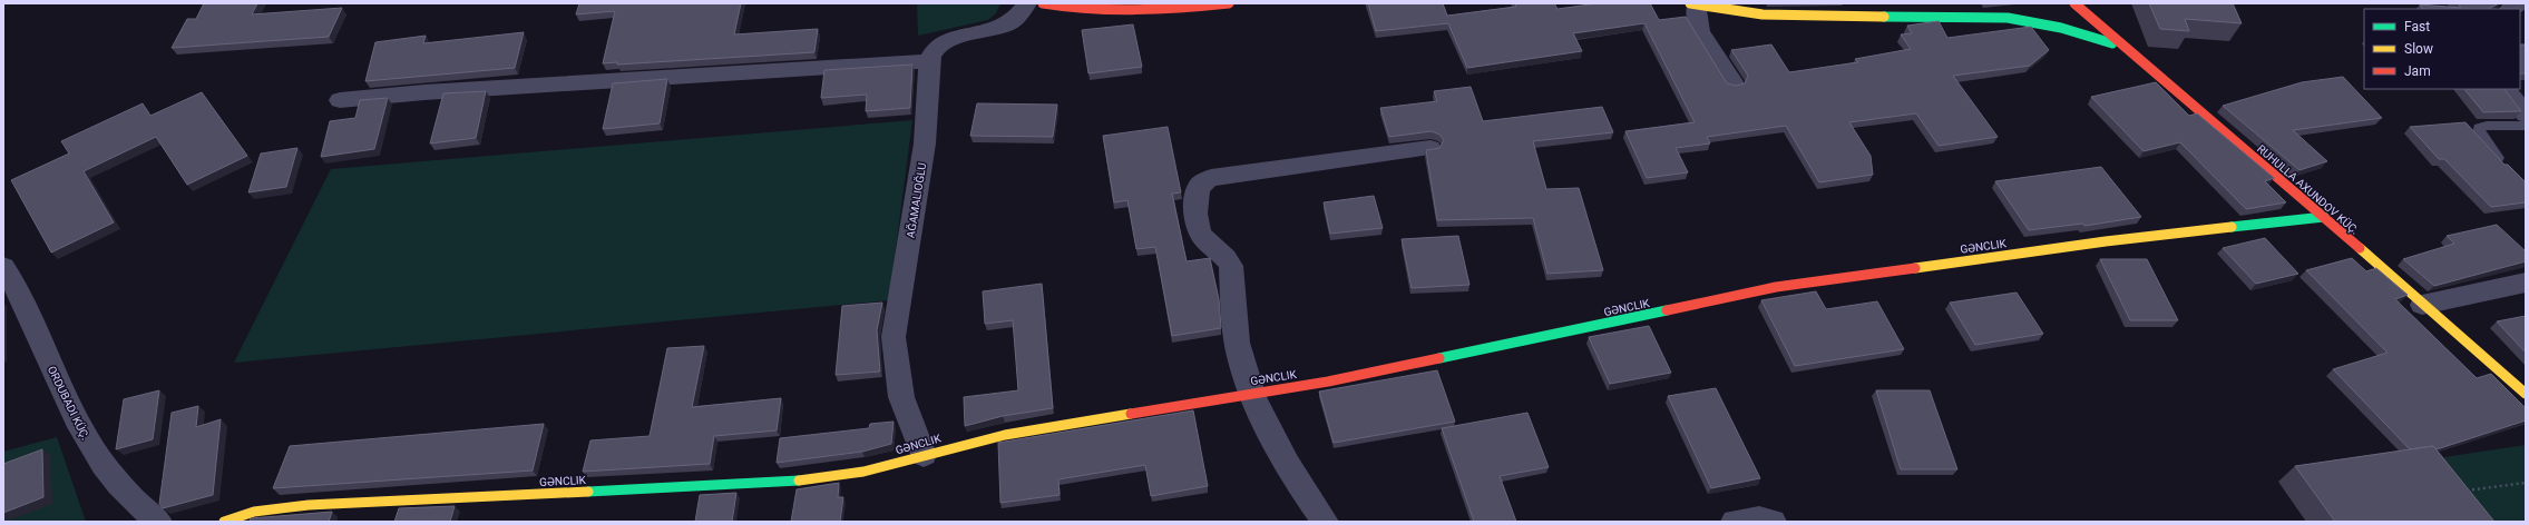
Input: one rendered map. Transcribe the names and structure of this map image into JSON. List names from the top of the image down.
{
  "streets": {
    "street": ["RUHULLA AXUNDOV KÜÇ.", "GƏNCLIK", "ORDUBADI KÜÇ."]
  },
  "crossings": [
    ["RUHULLA AXUNDOV KÜÇ.", "GƏNCLIK"]
  ],
  "legend": ["Fast", "Slow", "Jam"]
}
